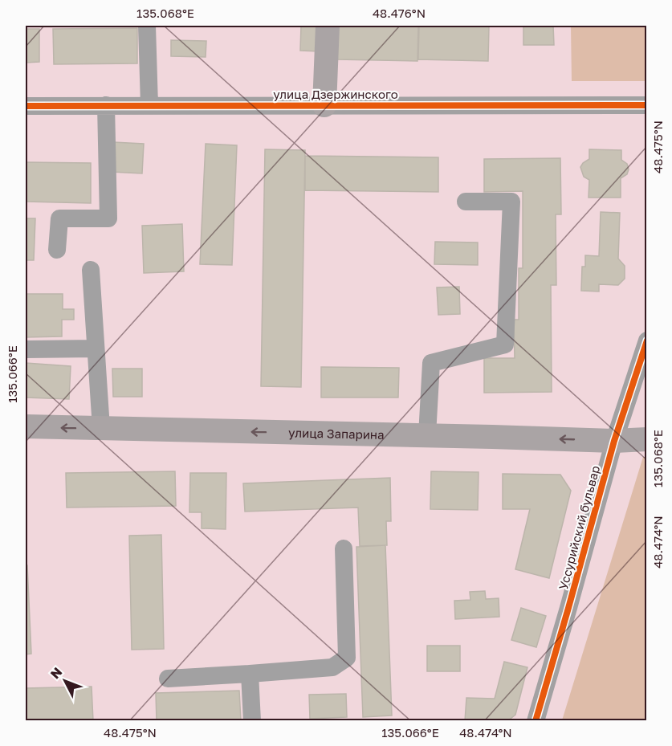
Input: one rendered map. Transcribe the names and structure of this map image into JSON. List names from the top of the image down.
{
  "streets": {
    "main road": ["улица Запарина"],
    "street": ["улица Дзержинского", "Уссурийский бульвар"]
  },
  "crossings": [
    ["улица Запарина", "Уссурийский бульвар"]
  ],
  "one_way": ["улица Запарина"],
  "north": "top left",
  "coordinates": [
    "135.068°E",
    "48.476°N",
    "48.475°N",
    "135.066°E",
    "48.474°N"
  ]
}
